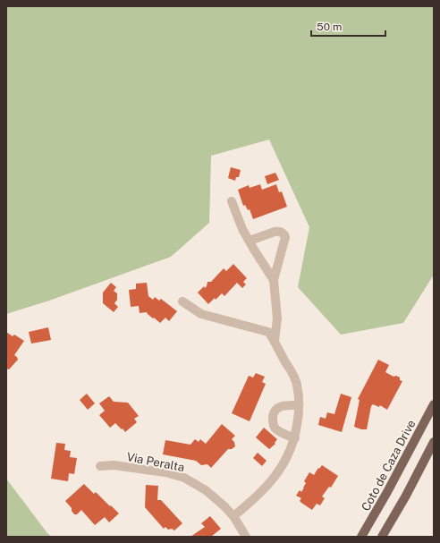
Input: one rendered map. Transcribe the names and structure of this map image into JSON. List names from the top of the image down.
{
  "streets": {
    "main road": ["Coto de Caza Drive"],
    "street": ["Via Peralta"]
  },
  "scale_bar": "50 m"
}
